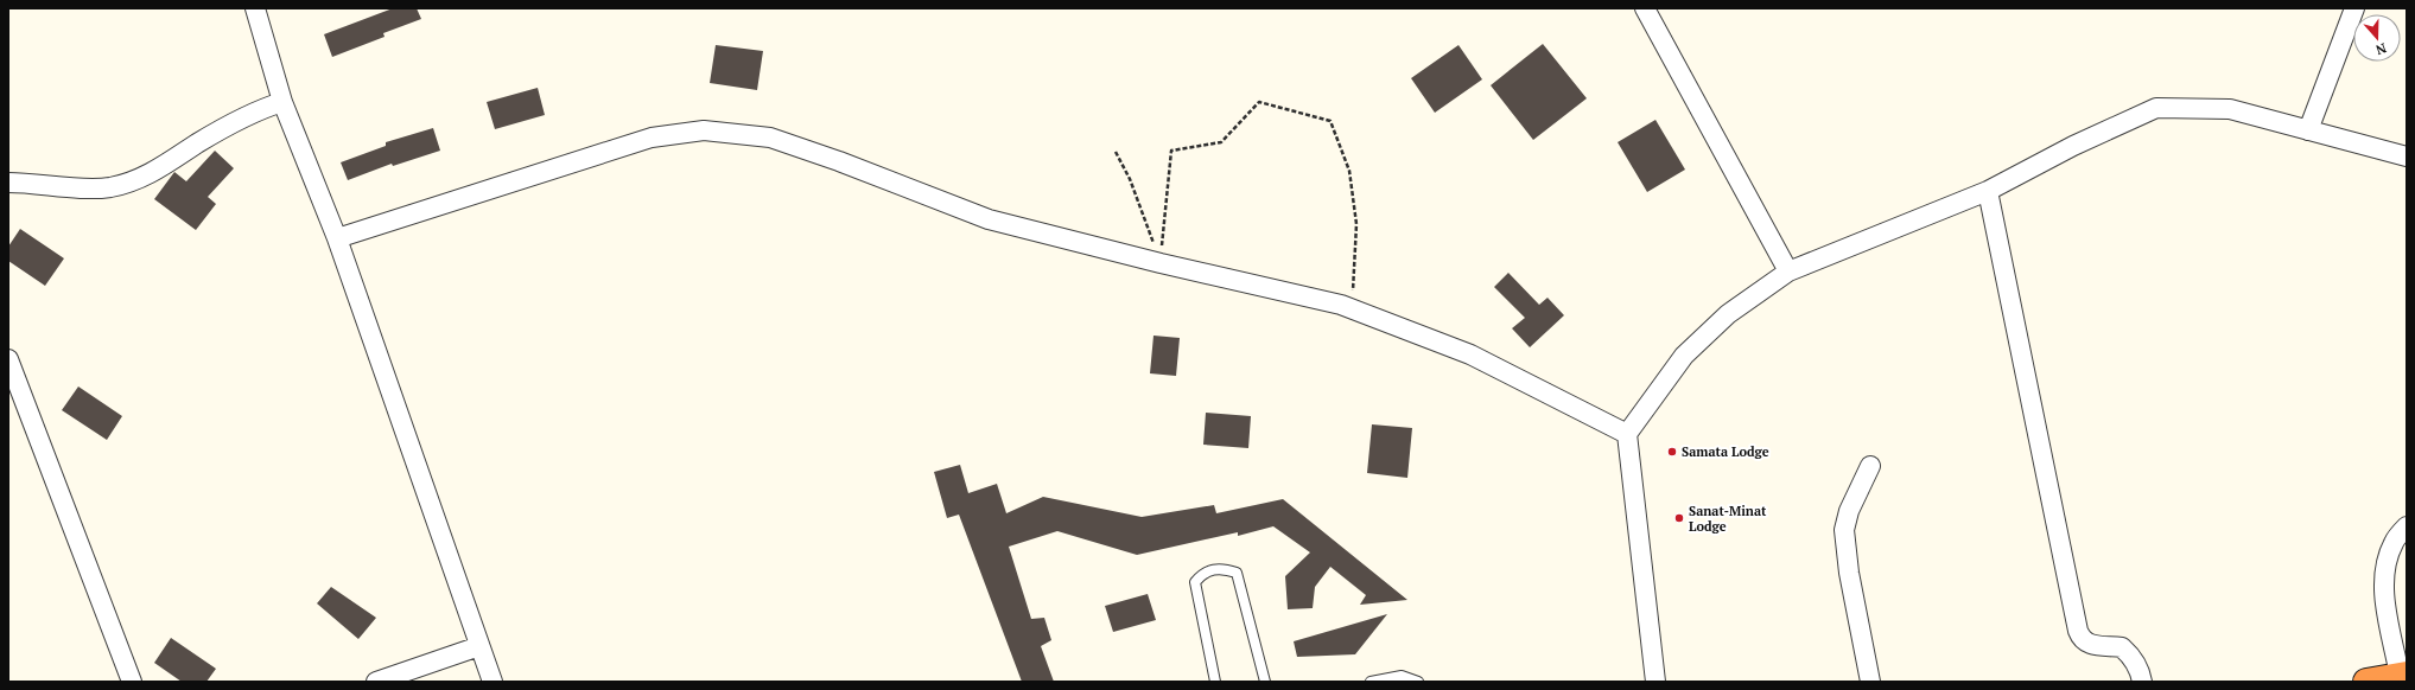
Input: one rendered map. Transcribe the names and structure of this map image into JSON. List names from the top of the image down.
{
  "places": ["Samata Lodge", "Sanat-Minat Lodge"],
  "north": "bottom"
}
